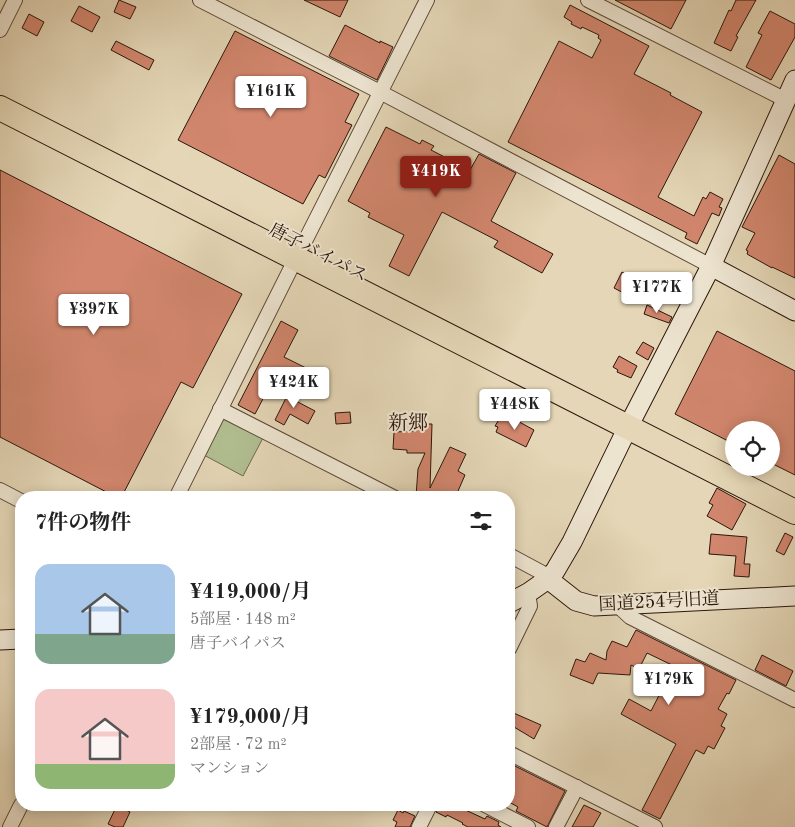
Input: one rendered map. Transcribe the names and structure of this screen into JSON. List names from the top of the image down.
{
  "streets": {
    "highway": ["唐子バイパス"],
    "street": ["国道254号旧道"]
  },
  "districts": ["新郷"],
  "page": {
    "price": [
      "¥161K",
      "¥419K",
      "¥177K",
      "¥397K",
      "¥424K",
      "¥448K",
      "¥179K"
    ],
    "heading": "7件の物件",
    "list": [
      {
        "name": "¥419,000/月",
        "note": "5部屋 · 148 m² · 唐子バイパス"
      },
      {
        "name": "¥179,000/月",
        "note": "2部屋 · 72 m² · マンション"
      }
    ]
  }
}
